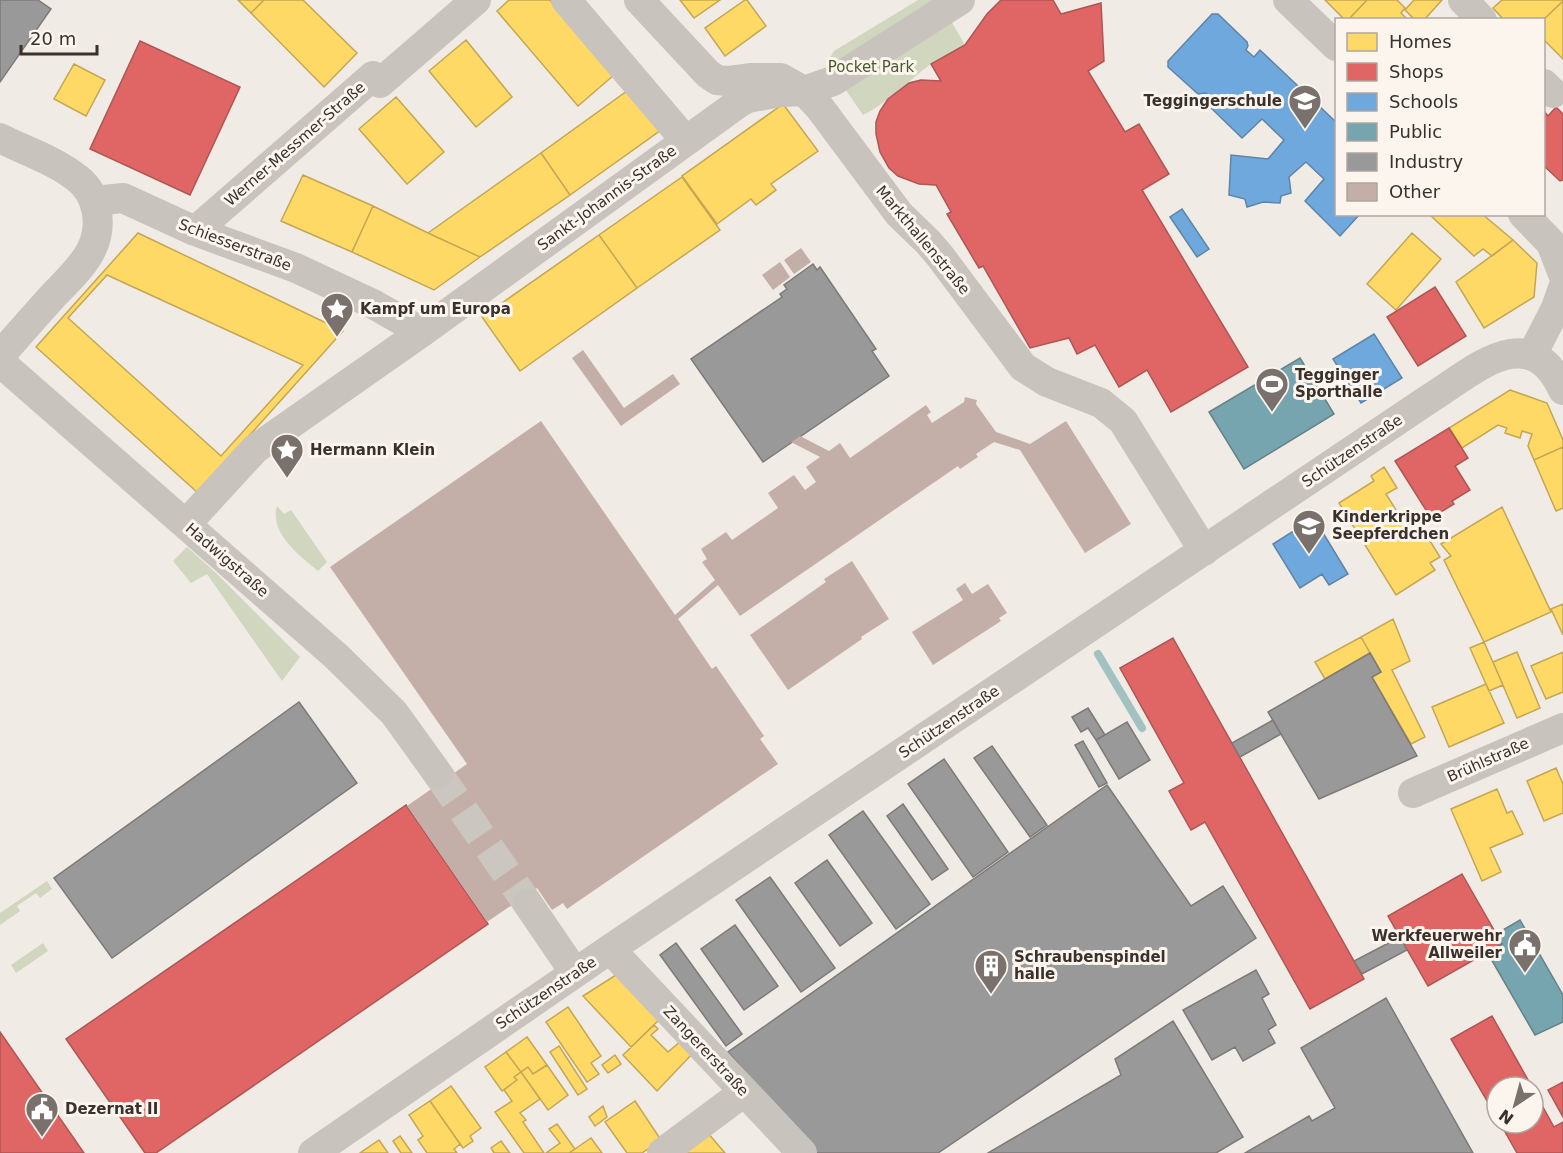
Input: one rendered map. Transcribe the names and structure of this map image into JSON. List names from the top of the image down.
{
  "streets": {
    "street": [
      "Werner-Messmer-Straße",
      "Sankt-Johannis-Straße",
      "Markthallenstraße",
      "Schiesserstraße",
      "Schützenstraße",
      "Hadwigstraße",
      "Brühlstraße",
      "Zangererstraße"
    ]
  },
  "crossings": [
    ["Werner-Messmer-Straße", "Schiesserstraße"],
    ["Sankt-Johannis-Straße", "Markthallenstraße"],
    ["Sankt-Johannis-Straße", "Schiesserstraße"],
    ["Sankt-Johannis-Straße", "Hadwigstraße"],
    ["Markthallenstraße", "Schützenstraße"],
    ["Schützenstraße", "Zangererstraße"]
  ],
  "parks": ["Pocket Park"],
  "places": {
    "school or university": ["Teggingerschule", "Kinderkrippe Seepferdchen"],
    "place": ["Kampf um Europa", "Hermann Klein"],
    "sports": ["Tegginger Sporthalle"],
    "public building": ["Werkfeuerwehr Allweiler", "Dezernat II"],
    "building": ["Schraubenspindel halle"]
  },
  "legend": [
    "Homes",
    "Shops",
    "Schools",
    "Public",
    "Industry",
    "Other"
  ],
  "scale_bar": "20 m",
  "north": "bottom left"
}
